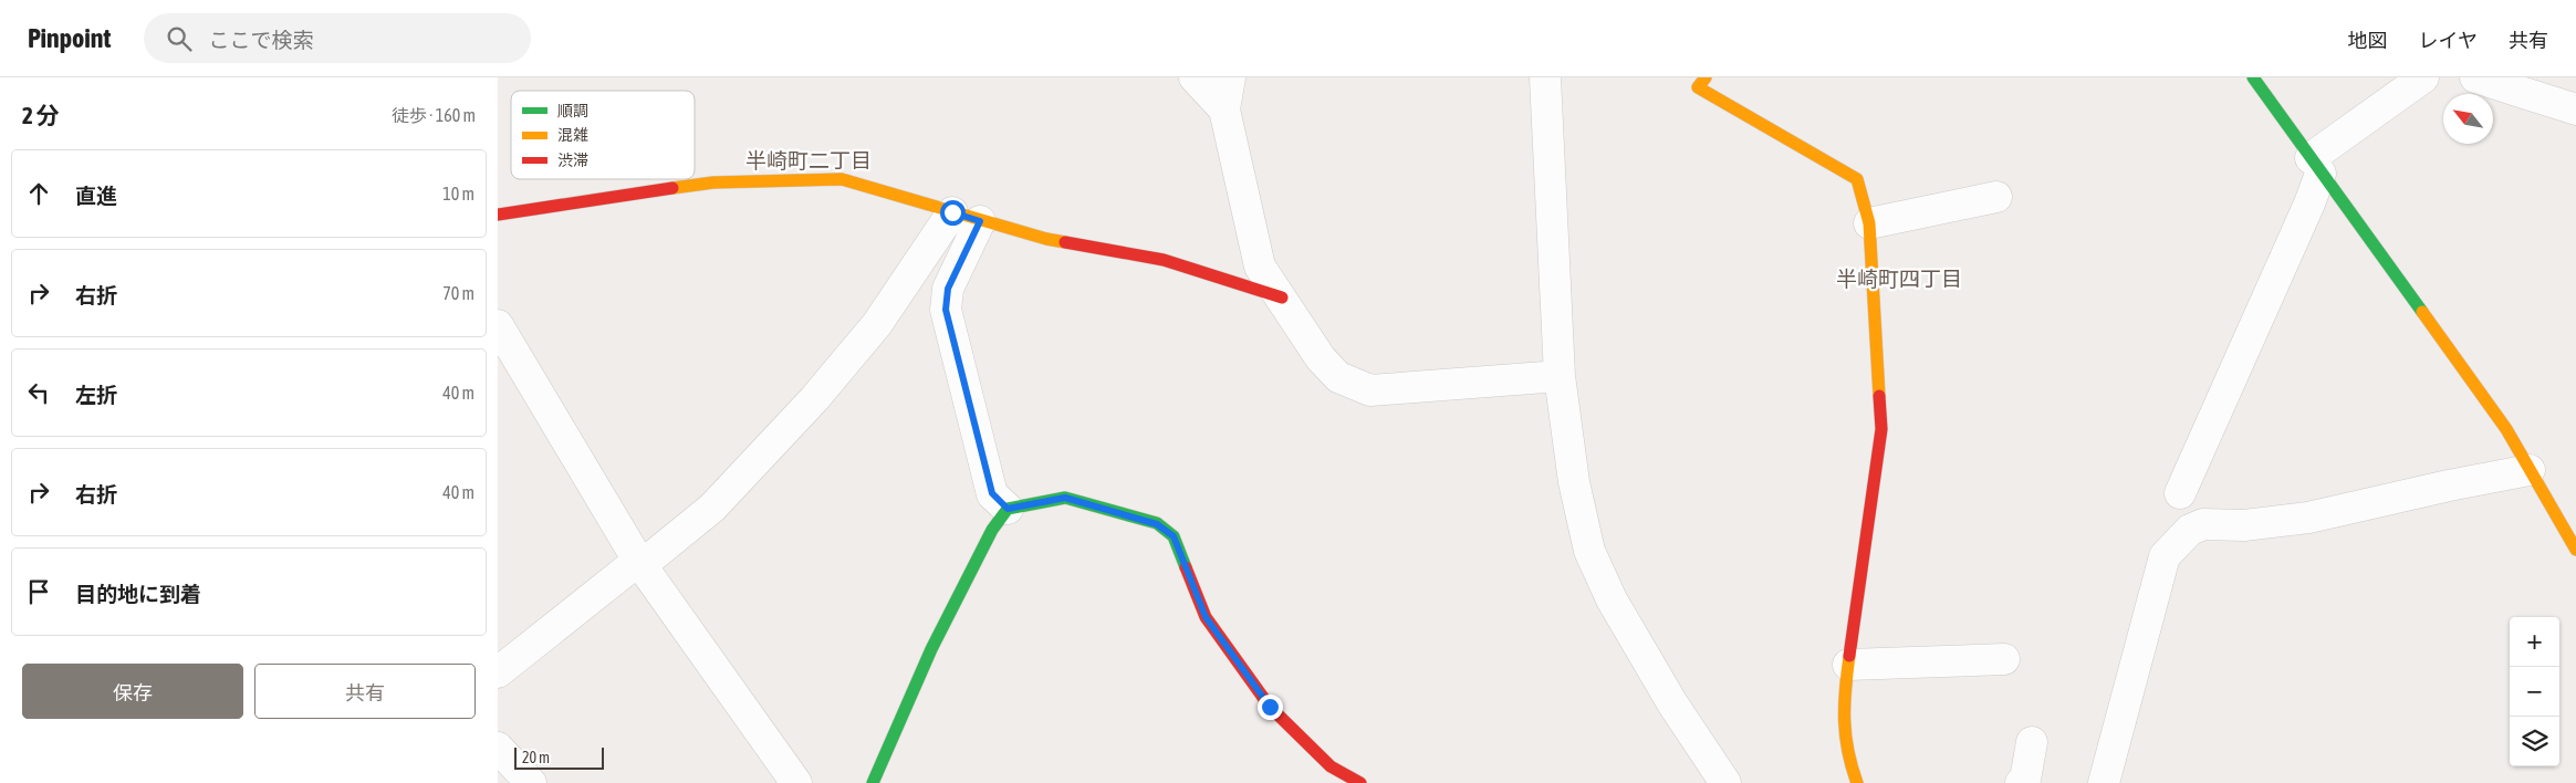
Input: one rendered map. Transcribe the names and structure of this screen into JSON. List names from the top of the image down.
{
  "districts": ["半崎町二丁目", "半崎町四丁目"],
  "legend": ["順調", "混雑", "渋滞"],
  "scale_bar": "20 m",
  "north": "top left",
  "page": {
    "header": "Pinpoint",
    "search": "ここで検索",
    "nav": ["地図", "レイヤ", "共有"],
    "heading": ["2 分", "徒歩 · 160 m"],
    "list": [
      ["直進", "10 m"],
      ["右折", "70 m"],
      ["左折", "40 m"],
      ["右折", "40 m"],
      "目的地に到着"
    ],
    "map_buttons": ["+", "−"],
    "buttons": ["保存", "共有"],
    "scale": "20 m"
  }
}
